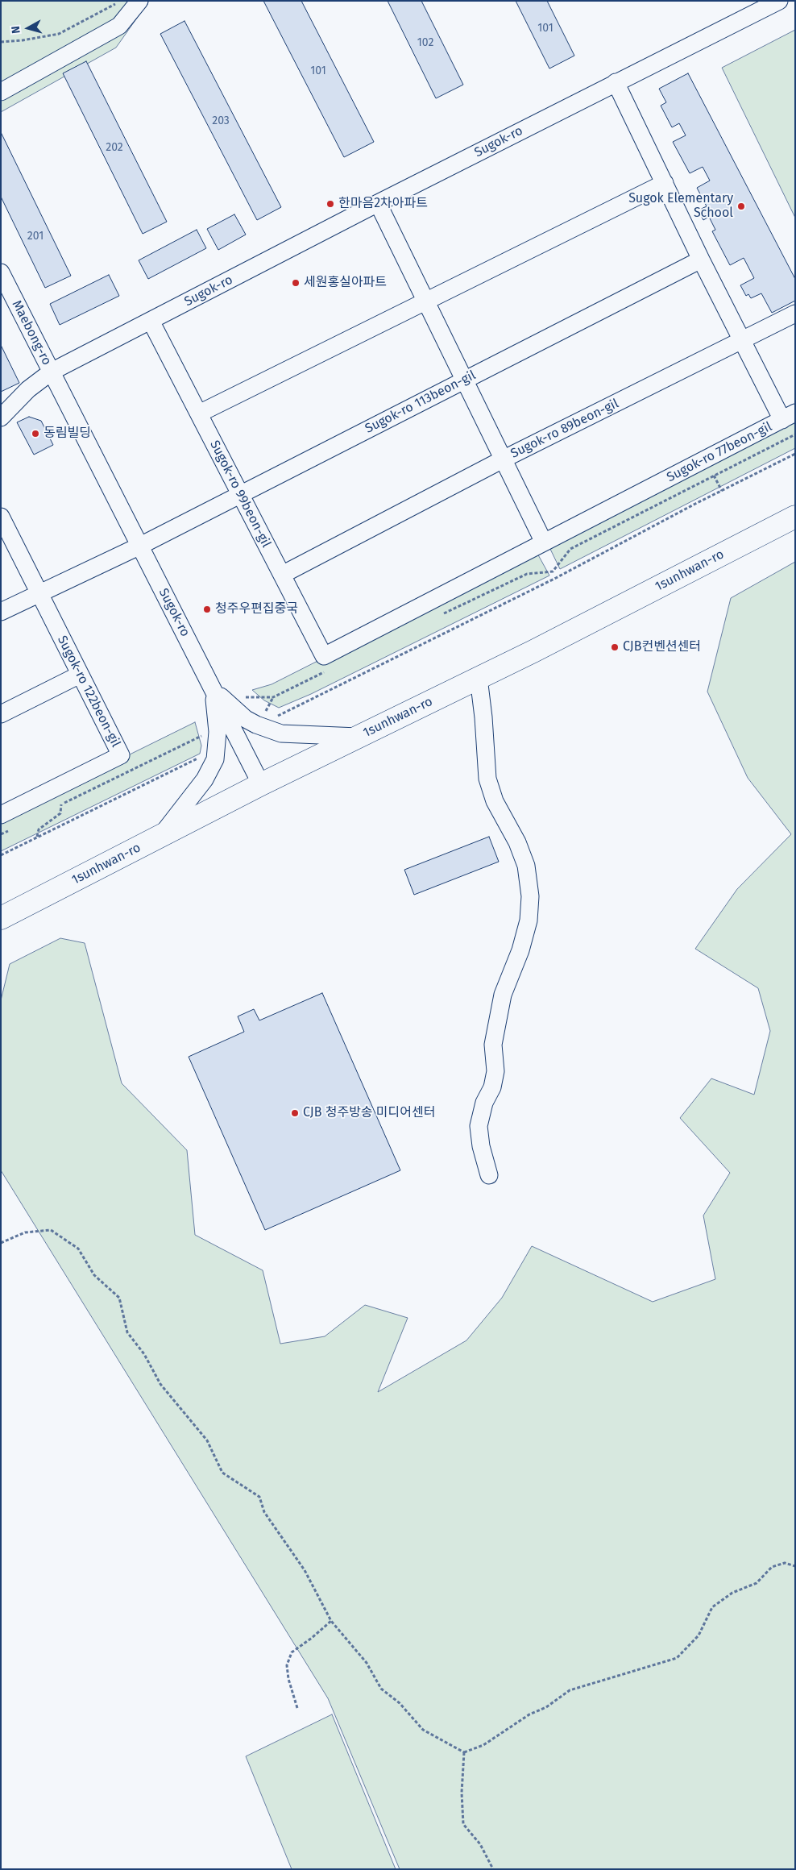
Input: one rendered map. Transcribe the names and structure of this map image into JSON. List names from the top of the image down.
{
  "streets": {
    "main road": ["1sunhwan-ro"],
    "street": [
      "Sugok-ro",
      "Maebong-ro",
      "Sugok-ro 113beon-gil",
      "Sugok-ro 89beon-gil",
      "Sugok-ro 77beon-gil",
      "Sugok-ro 99beon-gil",
      "Sugok-ro 122beon-gil"
    ]
  },
  "crossings": [
    ["Sugok-ro", "Maebong-ro"],
    ["Sugok-ro", "Sugok-ro 113beon-gil"],
    ["Sugok-ro", "Sugok-ro 89beon-gil"],
    ["Sugok-ro", "Sugok-ro 77beon-gil"],
    ["Sugok-ro", "Sugok-ro 99beon-gil"],
    ["Sugok-ro", "1sunhwan-ro"],
    ["Sugok-ro 113beon-gil", "Sugok-ro 89beon-gil"],
    ["Sugok-ro 113beon-gil", "Sugok-ro 77beon-gil"],
    ["Sugok-ro 113beon-gil", "Sugok-ro 99beon-gil"],
    ["Sugok-ro 113beon-gil", "Sugok-ro 122beon-gil"],
    ["Sugok-ro 89beon-gil", "Sugok-ro 77beon-gil"],
    ["Sugok-ro 89beon-gil", "Sugok-ro 99beon-gil"],
    ["Sugok-ro 77beon-gil", "Sugok-ro 99beon-gil"]
  ],
  "places": [
    "한마음2차아파트",
    "Sugok Elementary School",
    "세원홍실아파트",
    "동림빌딩",
    "청주우편집중국",
    "CJB컨벤션센터",
    "CJB 청주방송 미디어센터"
  ],
  "house_numbers": [
    "101",
    "102",
    "101",
    "203",
    "202",
    "201"
  ],
  "north": "left"
}
